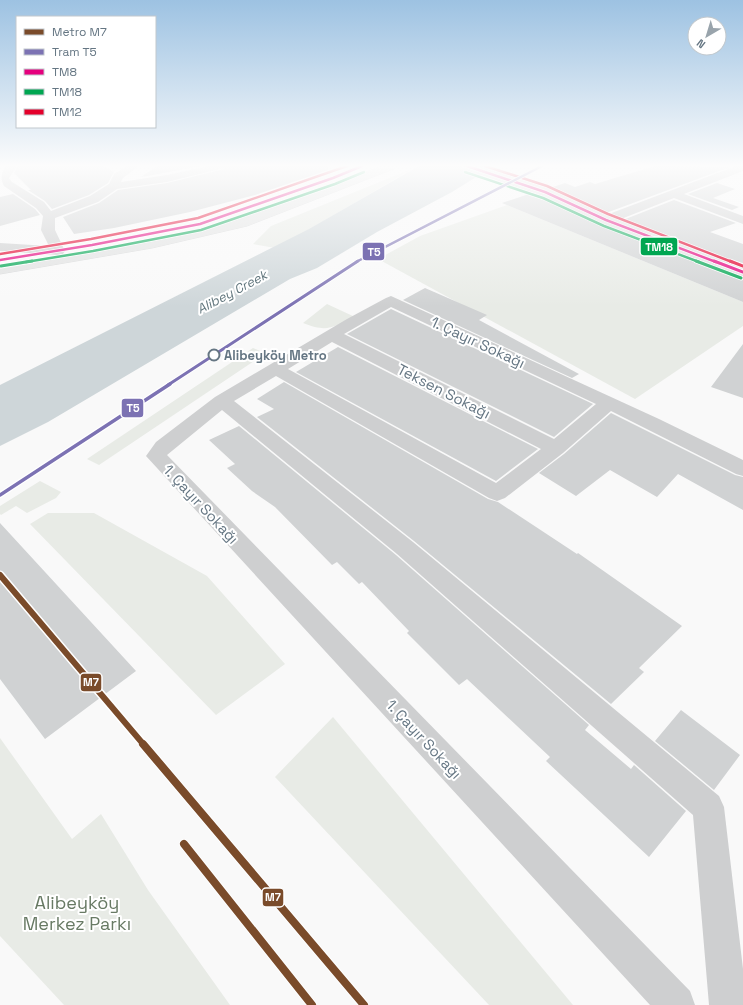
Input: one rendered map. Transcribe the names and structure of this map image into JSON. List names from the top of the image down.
{
  "streets": {
    "street": ["1. Çayır Sokağı", "Teksen Sokağı"]
  },
  "crossings": [
    ["1. Çayır Sokağı", "Teksen Sokağı"]
  ],
  "water": ["Alibey Creek"],
  "parks": ["Alibeyköy Merkez Parkı"],
  "places": ["Alibeyköy Metro"],
  "lines": [
    "tram line T5",
    "transit line TM8",
    "transit line TM18",
    "transit line TM12",
    "metro line M7"
  ],
  "legend": [
    "Metro M7",
    "Tram T5",
    "TM8",
    "TM18",
    "TM12"
  ],
  "north": "bottom left"
}
